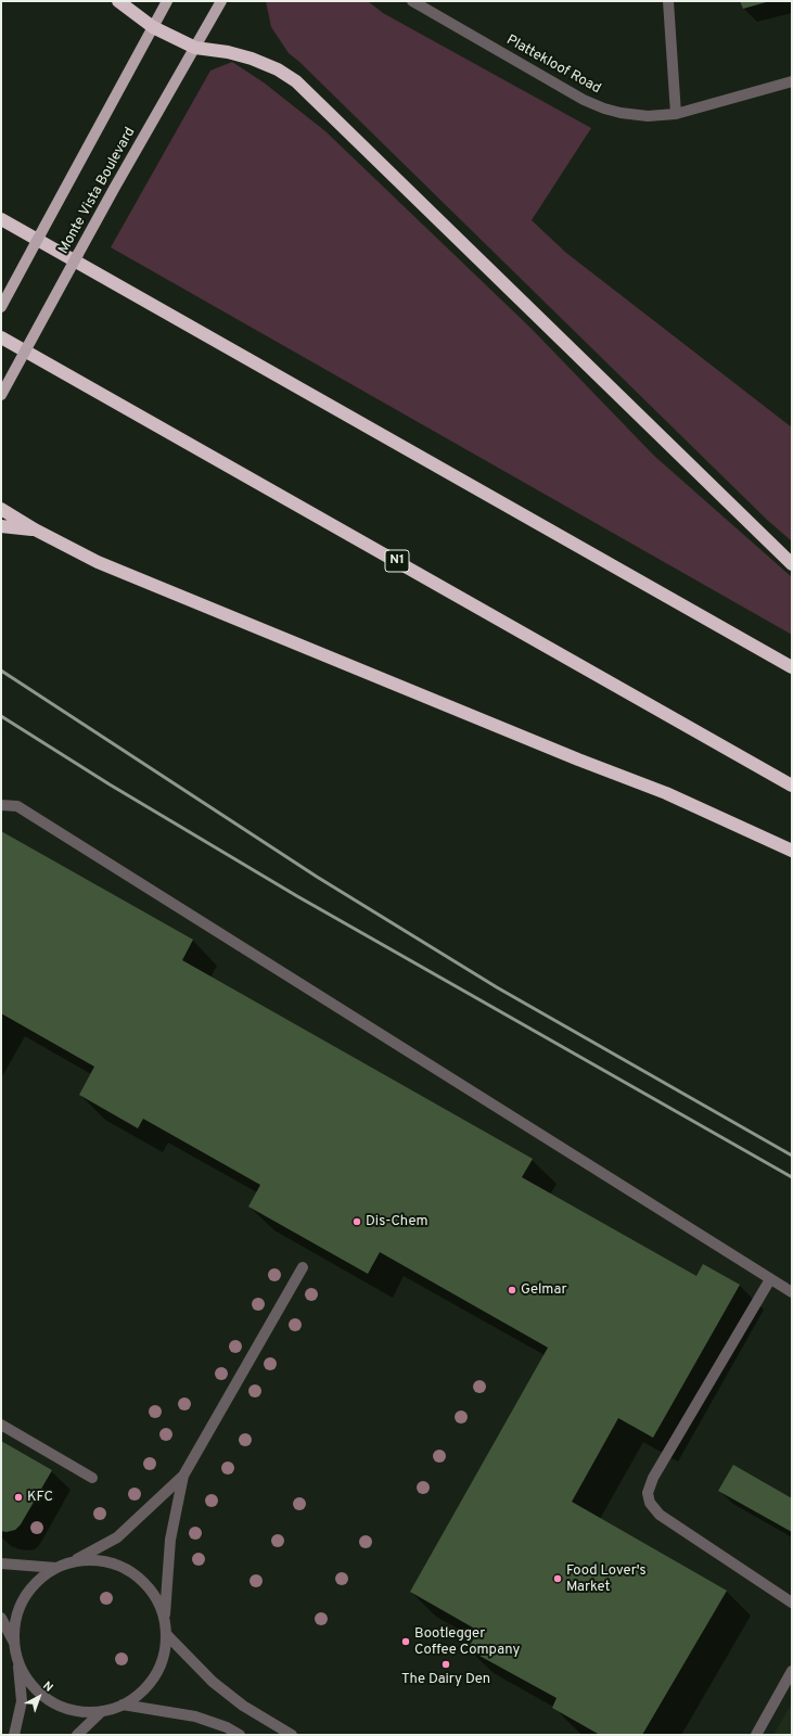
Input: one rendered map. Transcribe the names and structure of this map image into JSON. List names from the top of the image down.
{
  "streets": {
    "highway": ["N1"],
    "main road": ["Monte Vista Boulevard"],
    "street": ["Plattekloof Road"]
  },
  "places": [
    "Dis-Chem",
    "Gelmar",
    "KFC",
    "Food Lover's Market",
    "Bootlegger Coffee Company",
    "The Dairy Den"
  ],
  "north": "top right"
}
